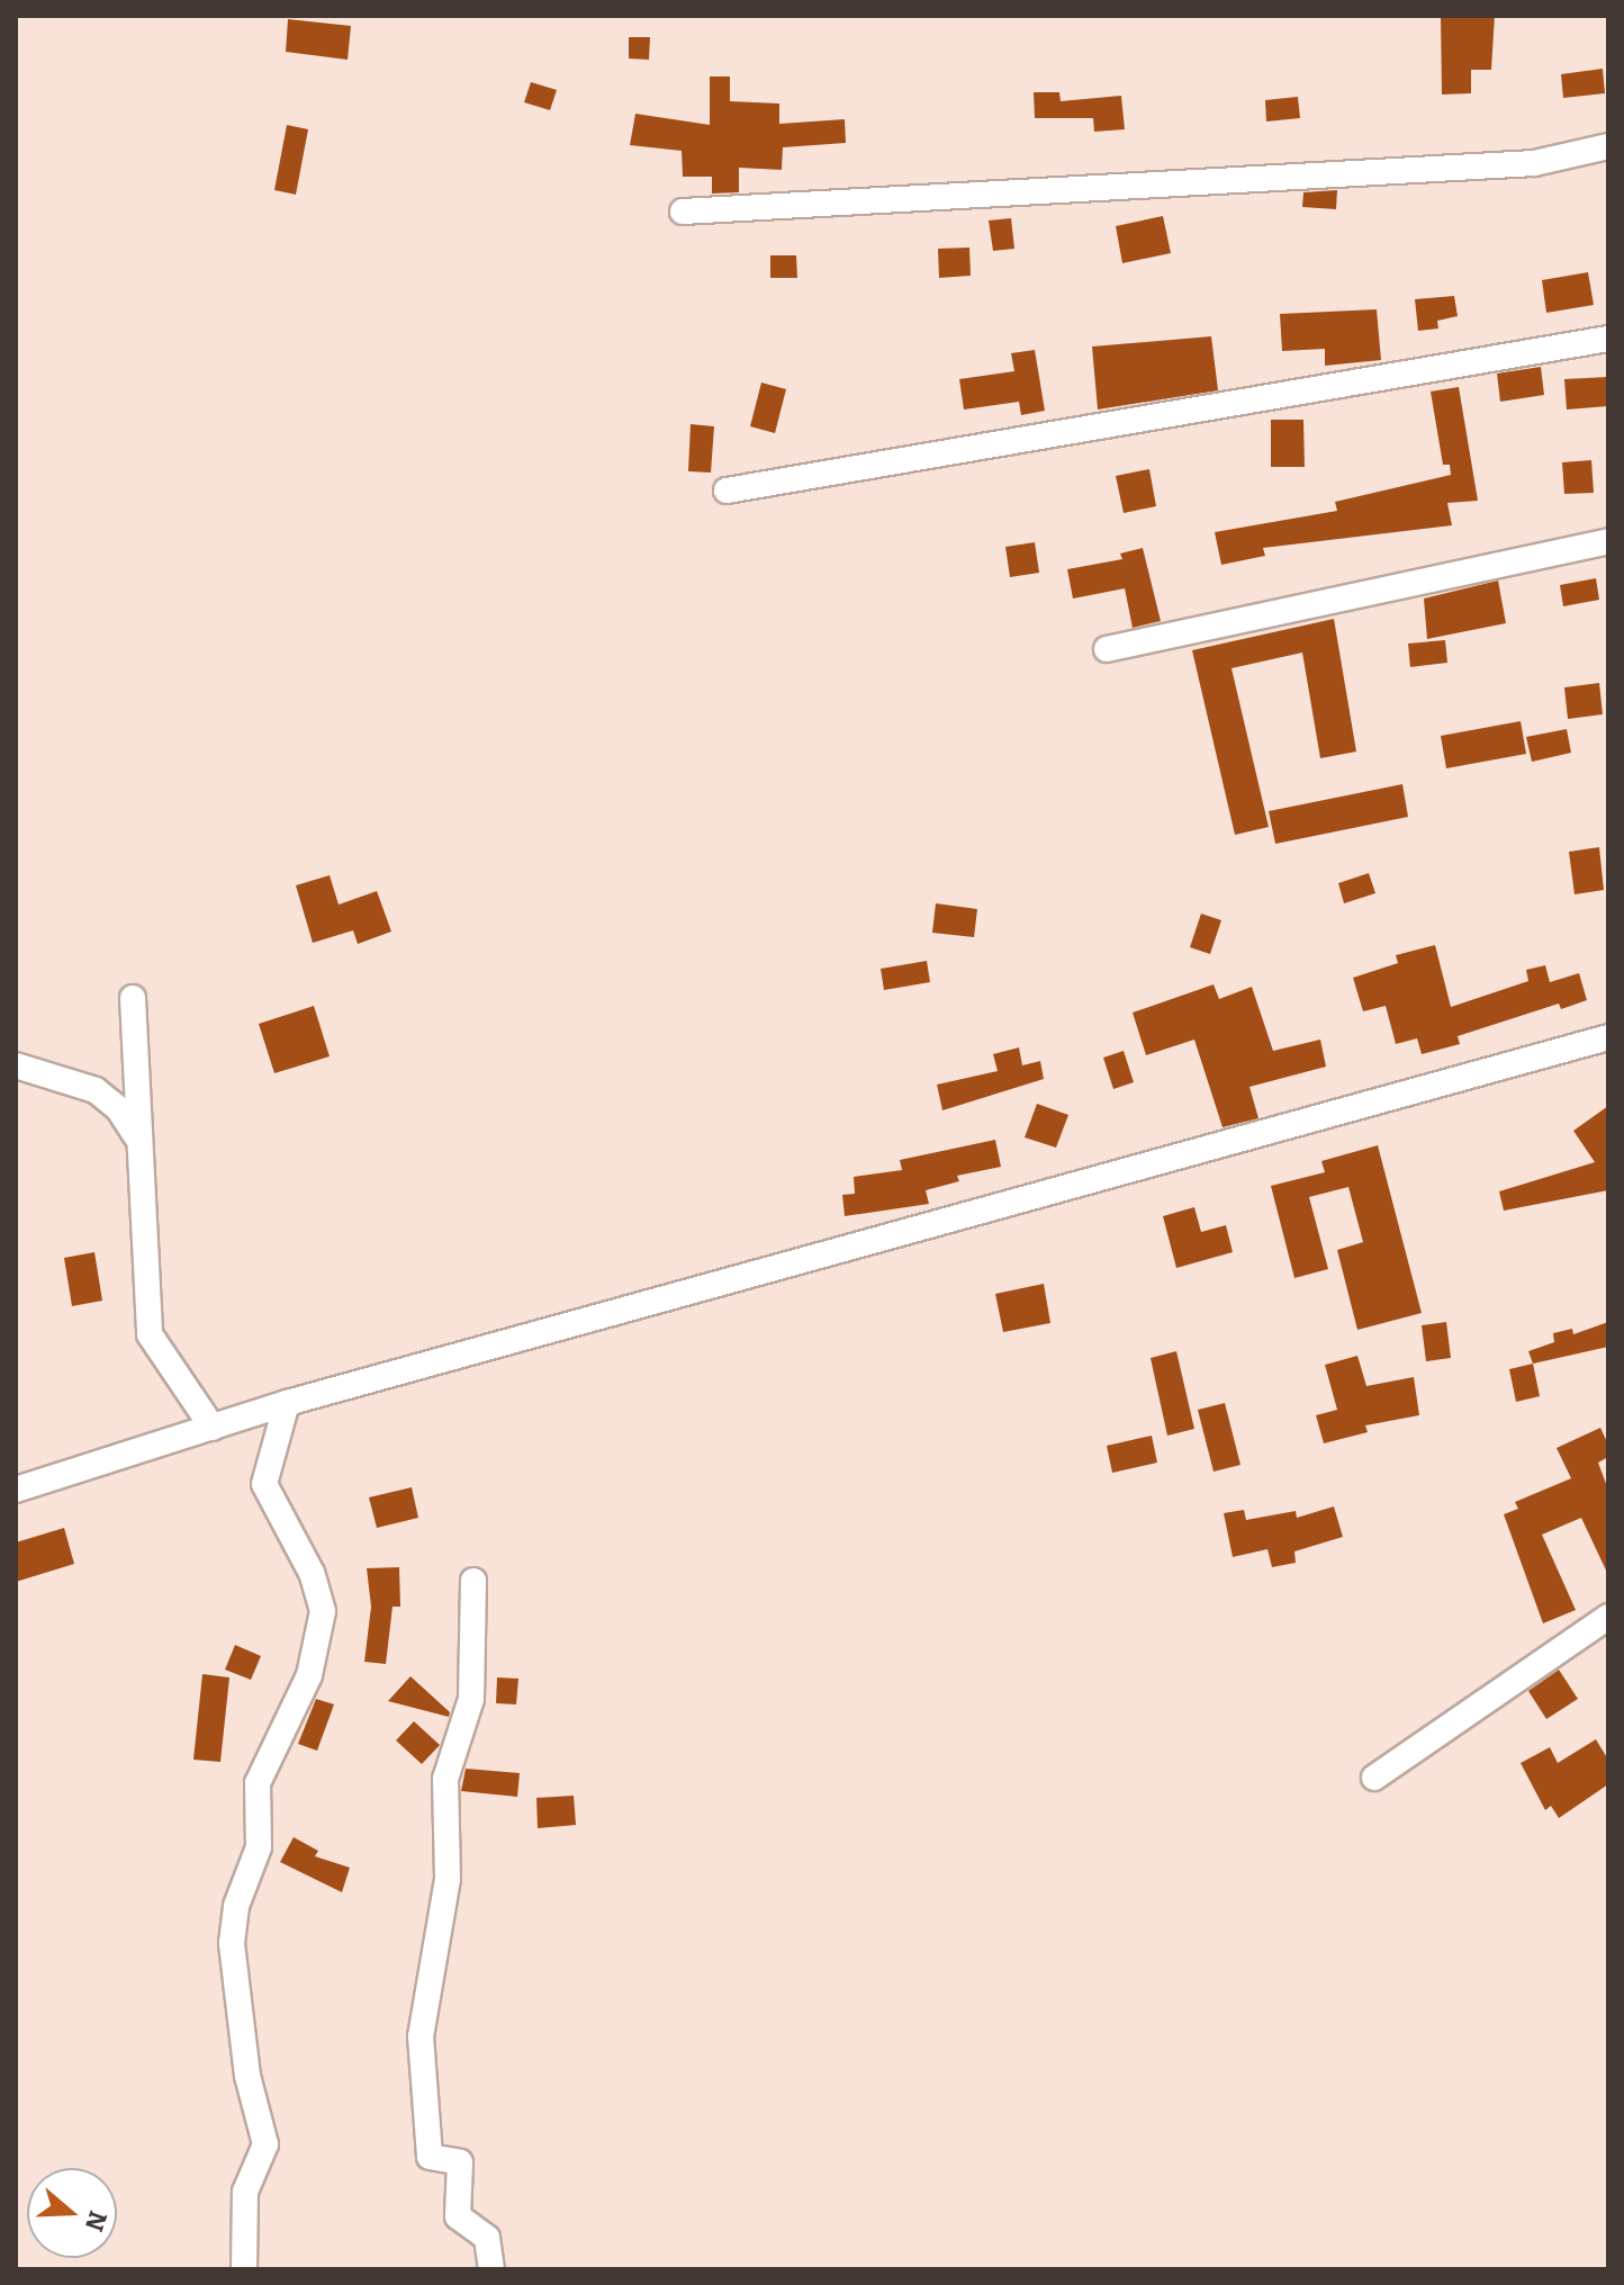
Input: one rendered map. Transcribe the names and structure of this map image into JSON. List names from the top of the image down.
{
  "north": "right"
}
